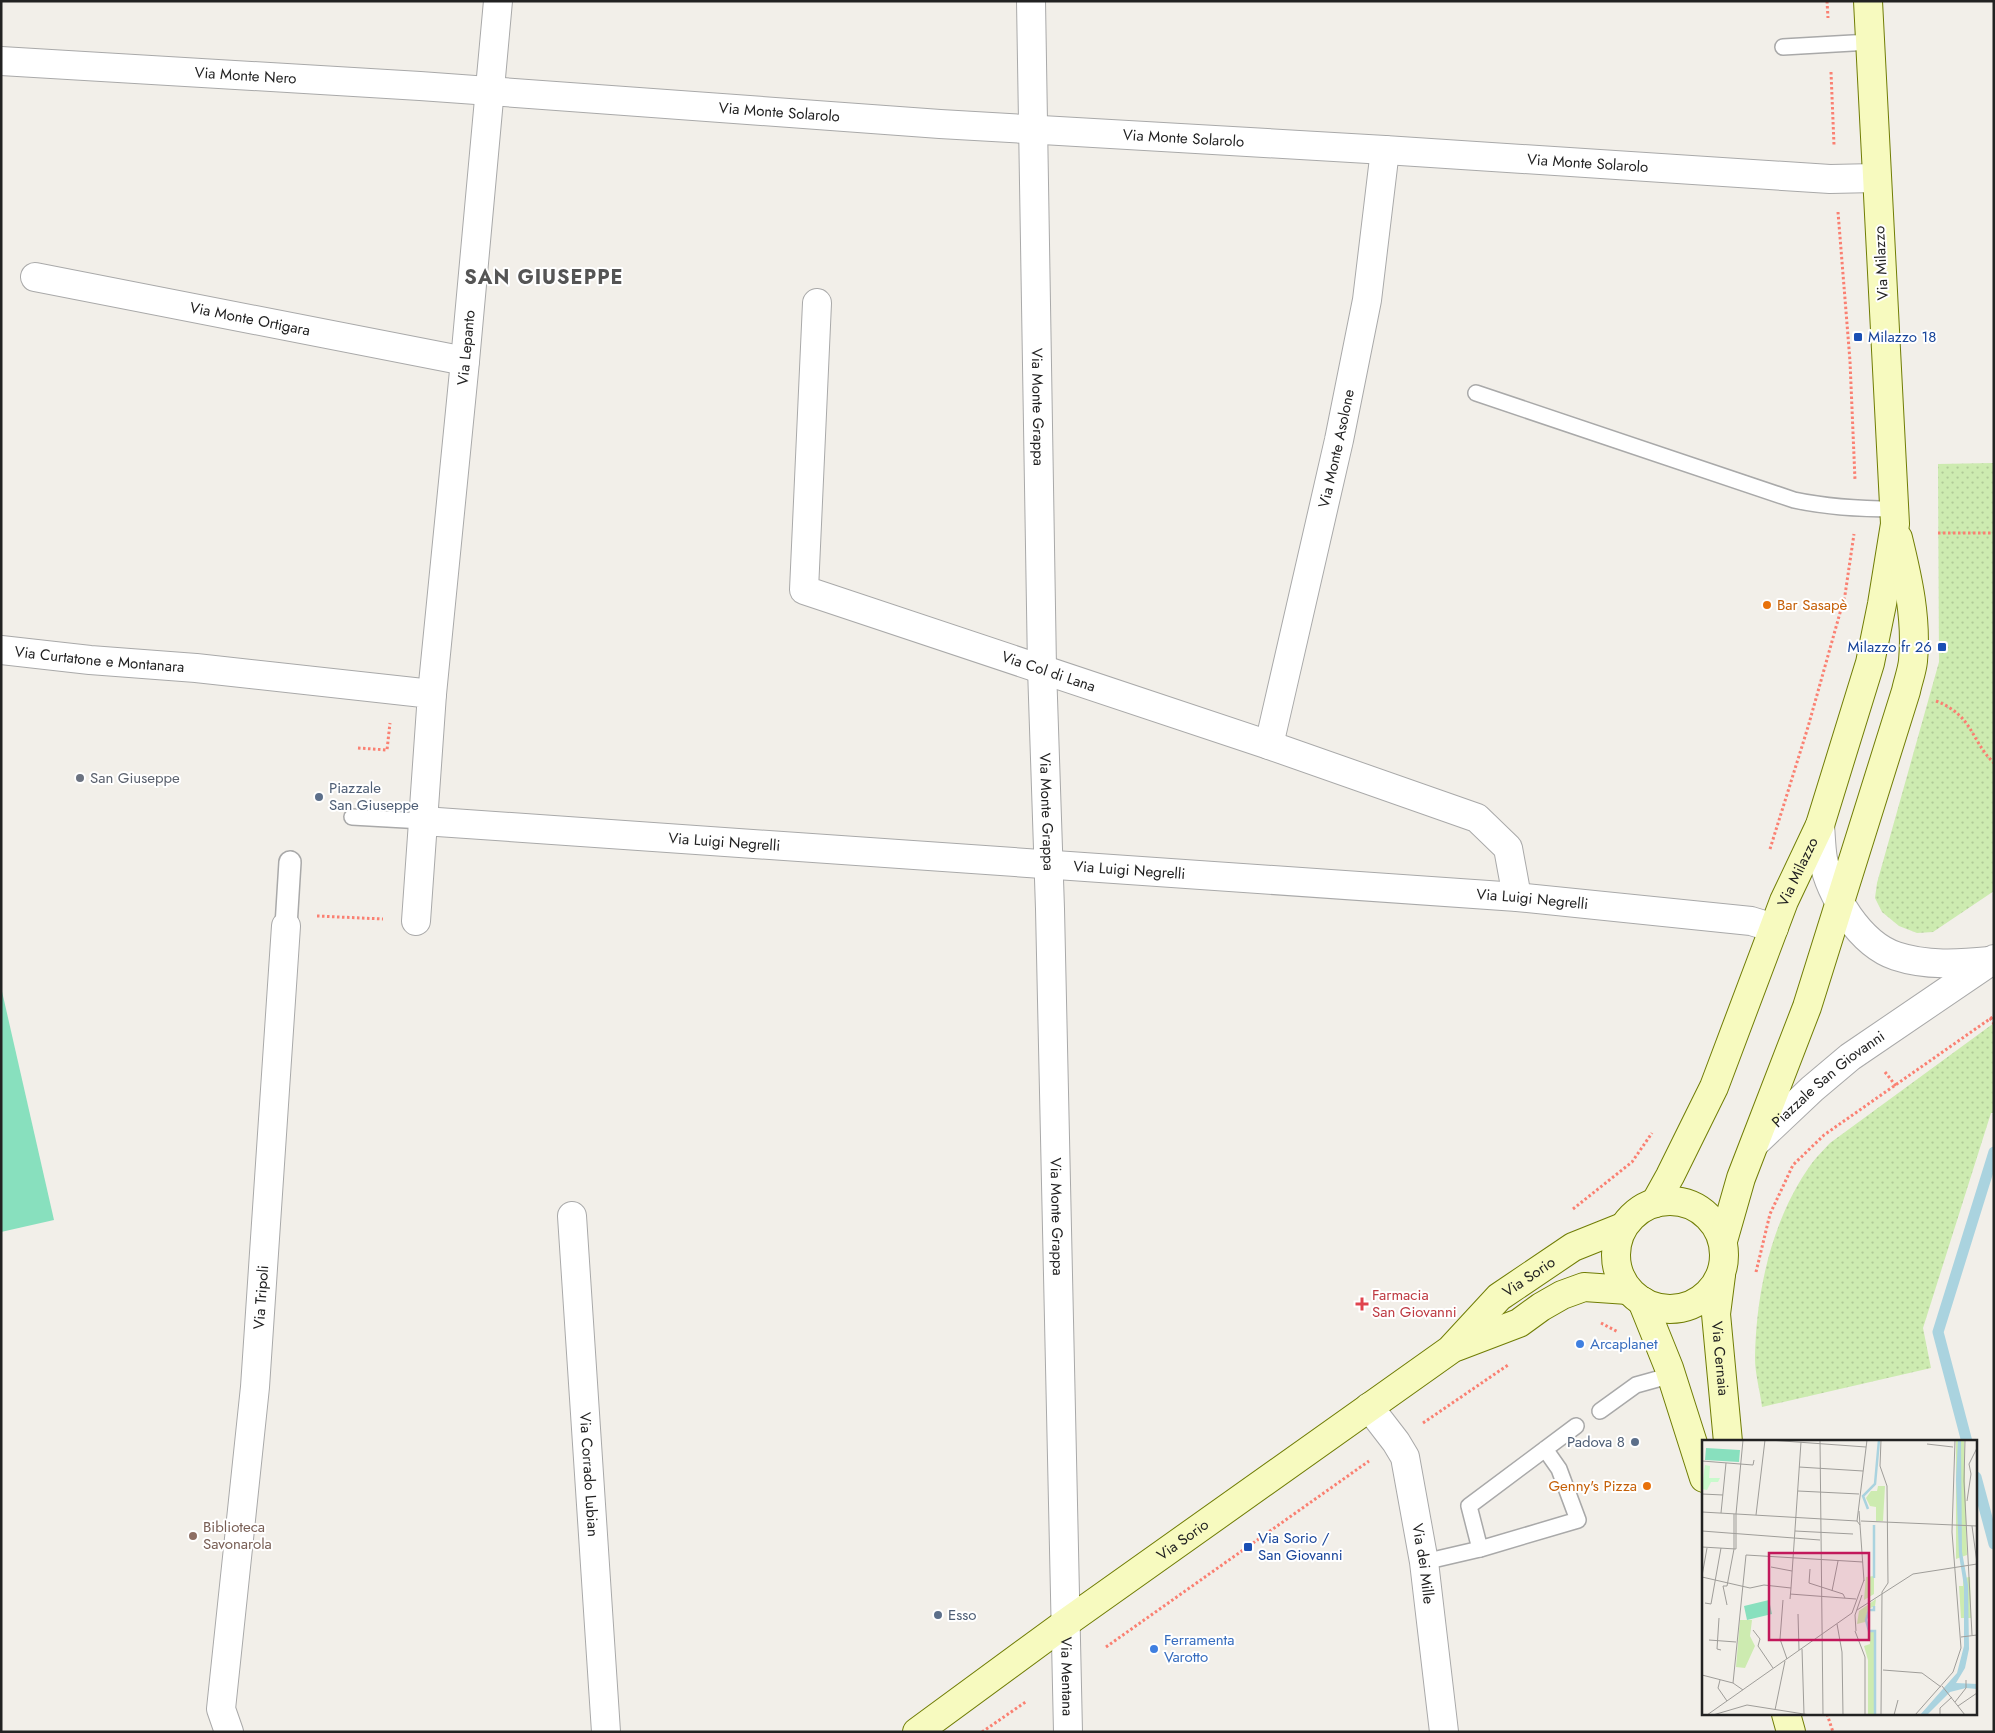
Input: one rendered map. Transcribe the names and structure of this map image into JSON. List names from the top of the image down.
{
  "streets": {
    "main road": [
      "Via Milazzo",
      "Piazzale San Giovanni",
      "Via Sorio",
      "Via Cernaia"
    ],
    "street": [
      "Via Monte Nero",
      "Via Monte Solarolo",
      "Via Monte Ortigara",
      "Via Lepanto",
      "Via Monte Grappa",
      "Via Monte Asolone",
      "Via Curtatone e Montanara",
      "Via Col di Lana",
      "Via Luigi Negrelli",
      "Via Tripoli",
      "Via Corrado Lubian",
      "Via dei Mille",
      "Via Mentana"
    ]
  },
  "crossings": [
    ["Via Monte Nero", "Via Monte Solarolo"],
    ["Via Monte Nero", "Via Lepanto"],
    ["Via Monte Solarolo", "Via Milazzo"],
    ["Via Monte Solarolo", "Via Lepanto"],
    ["Via Monte Solarolo", "Via Monte Grappa"],
    ["Via Monte Solarolo", "Via Monte Asolone"],
    ["Via Milazzo", "Via Luigi Negrelli"],
    ["Via Milazzo", "Piazzale San Giovanni"],
    ["Via Milazzo", "Via Sorio"],
    ["Via Milazzo", "Via Cernaia"],
    ["Via Monte Ortigara", "Via Lepanto"],
    ["Via Lepanto", "Via Curtatone e Montanara"],
    ["Via Monte Grappa", "Via Col di Lana"],
    ["Via Monte Grappa", "Via Luigi Negrelli"],
    ["Via Monte Grappa", "Via Sorio"],
    ["Via Monte Grappa", "Via Mentana"],
    ["Via Monte Asolone", "Via Col di Lana"],
    ["Via Col di Lana", "Via Luigi Negrelli"],
    ["Piazzale San Giovanni", "Via Sorio"],
    ["Piazzale San Giovanni", "Via Cernaia"],
    ["Via Sorio", "Via Cernaia"],
    ["Via Sorio", "Via dei Mille"],
    ["Via Sorio", "Via Mentana"]
  ],
  "districts": ["SAN GIUSEPPE"],
  "places": {
    "transit": ["Milazzo 18", "Milazzo fr 26", "Via Sorio / San Giovanni"],
    "other": [
      "Bar Sasapè",
      "San Giuseppe",
      "Piazzale San Giuseppe",
      "Arcaplanet",
      "Padova 8",
      "Genny's Pizza",
      "Biblioteca Savonarola",
      "Esso",
      "Ferramenta Varotto"
    ],
    "health": ["Farmacia San Giovanni"]
  }
}
